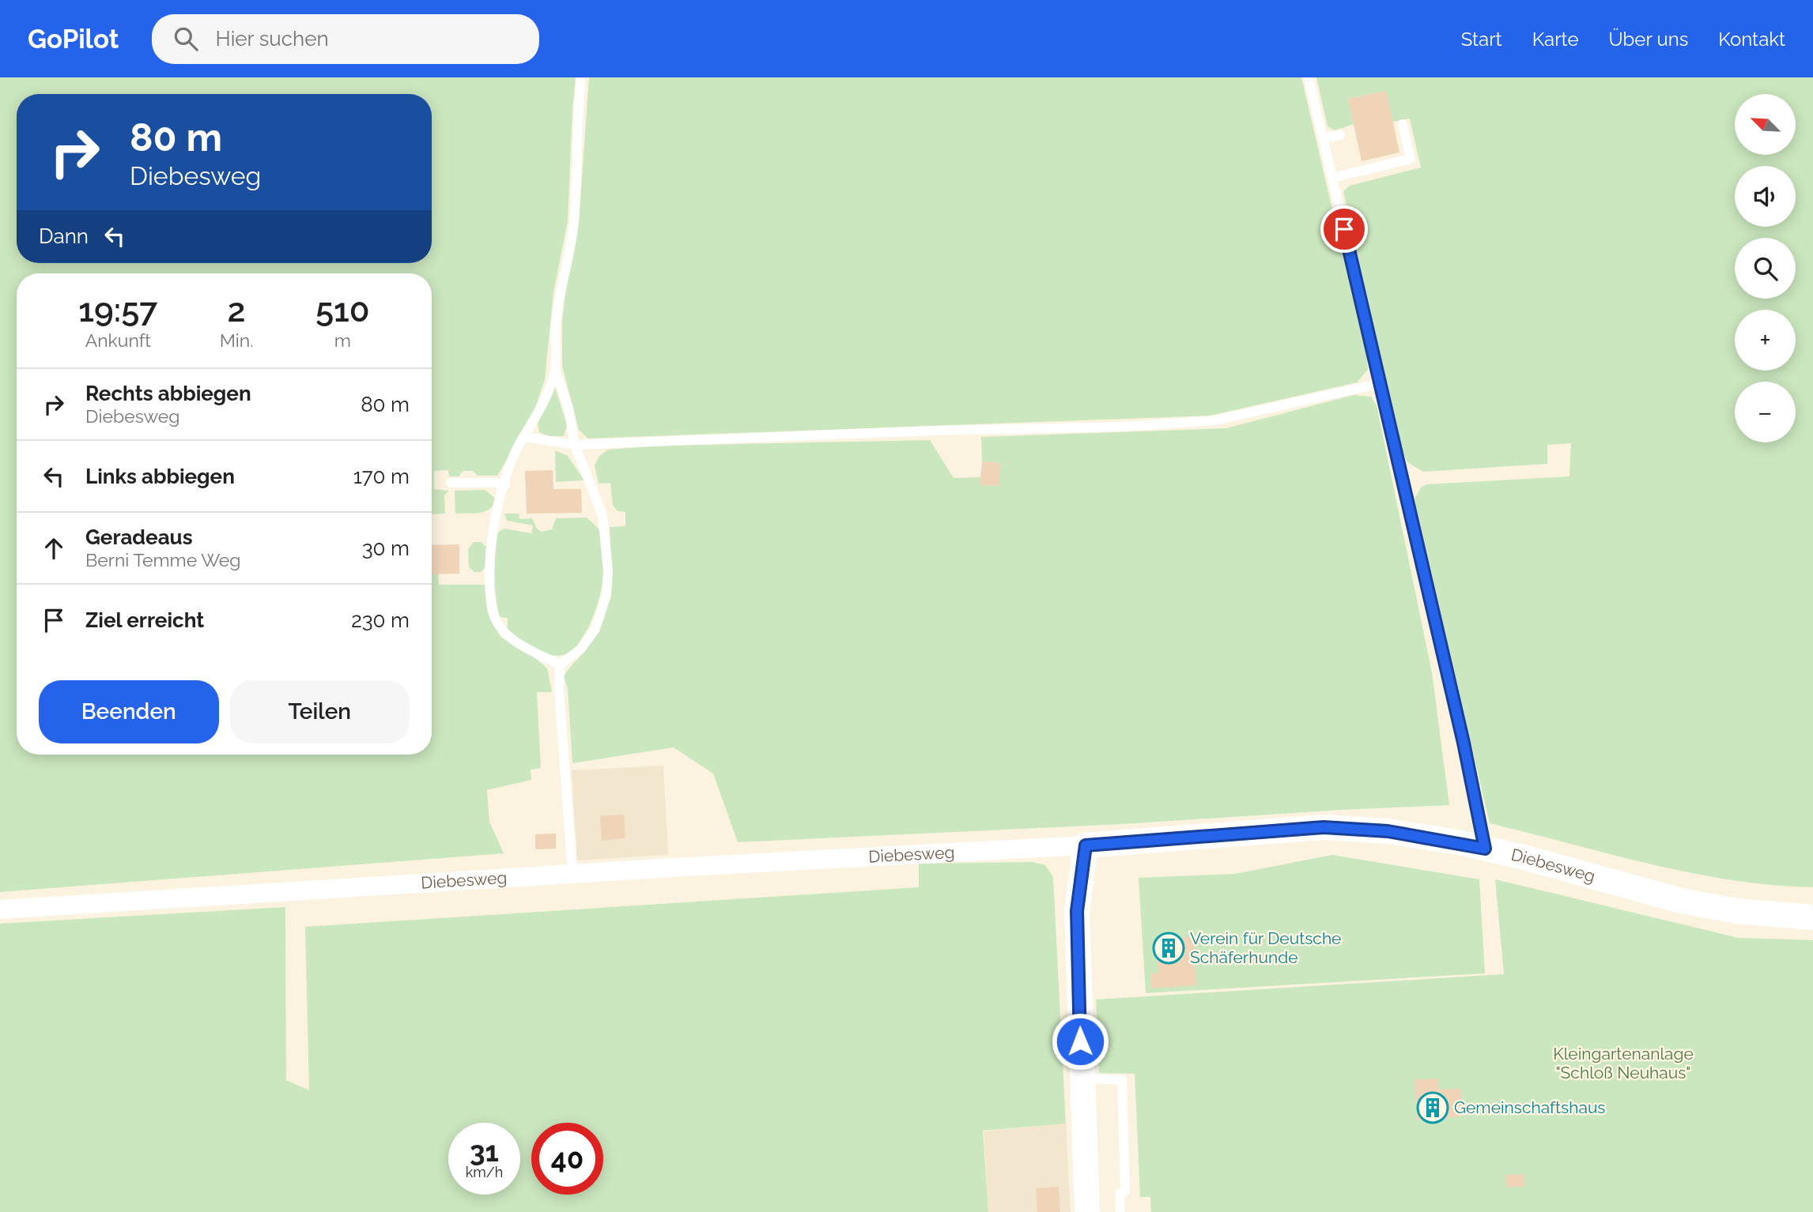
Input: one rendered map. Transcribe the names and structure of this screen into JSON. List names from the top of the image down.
{
  "streets": {
    "street": ["Diebesweg"]
  },
  "parks": ["Kleingartenanlage \"Schloß Neuhaus\""],
  "places": {
    "building": ["Verein für Deutsche Schäferhunde", "Gemeinschaftshaus"]
  },
  "north": "top left",
  "page": {
    "header": "GoPilot",
    "search": "Hier suchen",
    "nav": [
      "Start",
      "Karte",
      "Über uns",
      "Kontakt"
    ],
    "map_buttons": ["+", "−"],
    "turn": ["80 m", "Diebesweg"],
    "then": "Dann",
    "eta": [
      "19:57",
      "Ankunft",
      "2",
      "Min.",
      "510",
      "m"
    ],
    "list": [
      {
        "name": "Rechts abbiegen",
        "note": "Diebesweg",
        "value": "80 m"
      },
      {
        "name": "Links abbiegen",
        "value": "170 m"
      },
      {
        "name": "Geradeaus",
        "note": "Berni Temme Weg",
        "value": "30 m"
      },
      {
        "name": "Ziel erreicht",
        "value": "230 m"
      }
    ],
    "buttons": ["Beenden", "Teilen"],
    "speed": "31 km/h",
    "limit": "40"
  }
}
